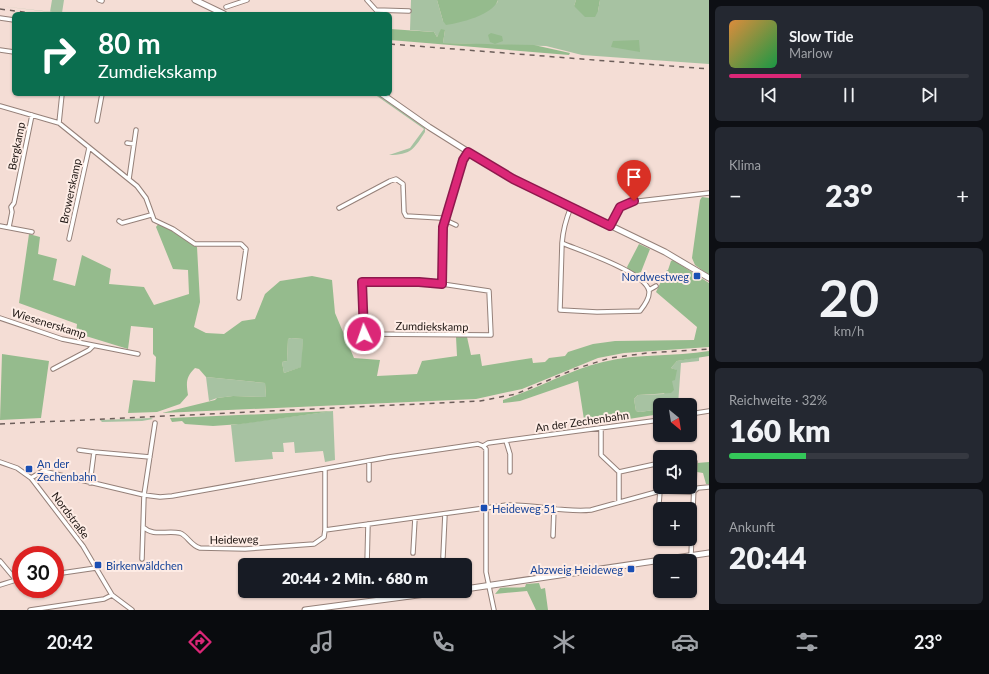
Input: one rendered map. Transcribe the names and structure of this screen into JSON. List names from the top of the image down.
{
  "streets": {
    "street": [
      "Bergkamp",
      "Browerskamp",
      "Wiesenerskamp",
      "Zumdiekskamp",
      "An der Zechenbahn",
      "Nordstraße",
      "Heideweg"
    ]
  },
  "crossings": [
    ["Bergkamp", "Browerskamp"],
    ["An der Zechenbahn", "Nordstraße"]
  ],
  "places": {
    "transit": [
      "Nordwestweg",
      "An der Zechenbahn",
      "Heideweg 51",
      "Birkenwäldchen",
      "Abzweig Heideweg"
    ]
  },
  "north": "bottom right",
  "page": {
    "turn": ["80 m", "Zumdiekskamp"],
    "song": ["Slow Tide", "Marlow"],
    "tile": [
      "Klima",
      ["20", "km/h"],
      ["Reichweite · 32%", "160 km"],
      ["Ankunft", "20:44"]
    ],
    "heat": ["−", "23°", "+"],
    "map_buttons": ["+", "−"],
    "limit": "30",
    "trip": "20:44 · 2 Min. · 680 m",
    "tabs": ["20:42", "23°"]
  }
}
